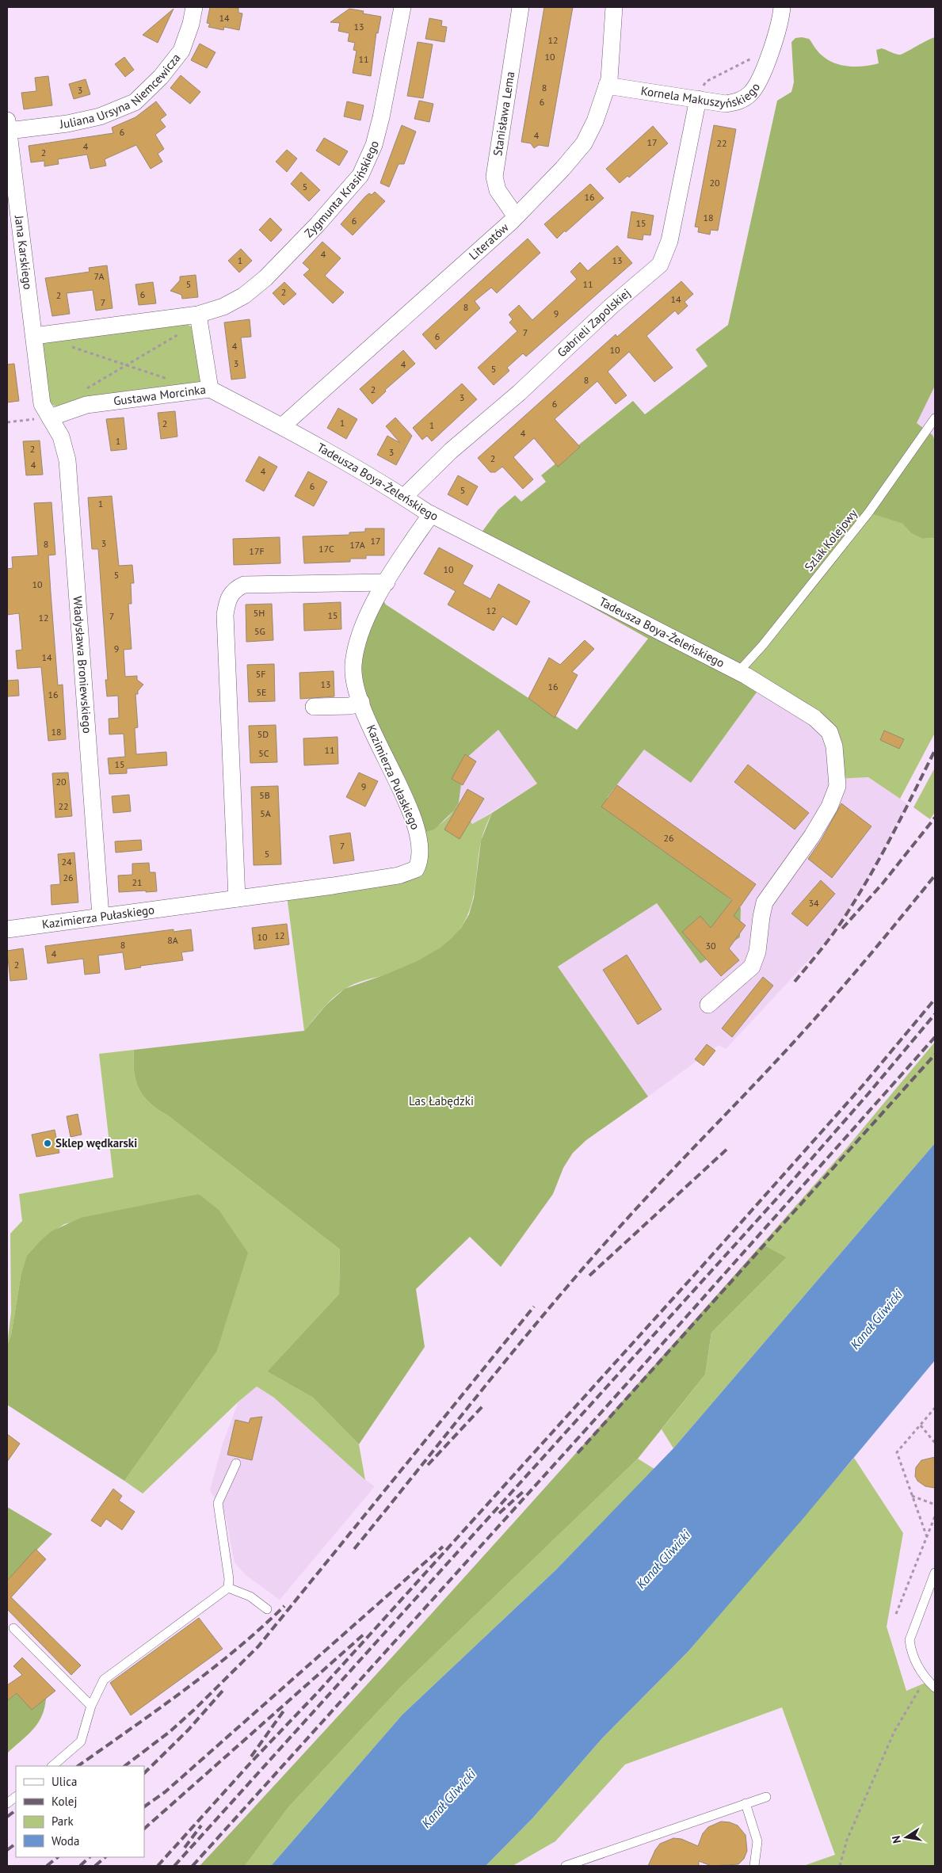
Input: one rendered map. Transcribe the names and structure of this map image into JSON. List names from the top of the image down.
{
  "streets": {
    "street": [
      "Kornela Makuszyńskiego",
      "Juliana Ursyna Niemcewicza",
      "Stanisława Lema",
      "Zygmunta Krasińskiego",
      "Literatów",
      "Jana Karskiego",
      "Gabrieli Zapolskiej",
      "Gustawa Morcinka",
      "Tadeusza Boya-Żeleńskiego",
      "Władysława Broniewskiego",
      "Kazimierza Pułaskiego"
    ],
    "lane": ["Szlak Kolejowy"]
  },
  "crossings": [
    ["Kornela Makuszyńskiego", "Literatów"],
    ["Kornela Makuszyńskiego", "Gabrieli Zapolskiej"],
    ["Juliana Ursyna Niemcewicza", "Jana Karskiego"],
    ["Stanisława Lema", "Literatów"],
    ["Zygmunta Krasińskiego", "Gustawa Morcinka"],
    ["Literatów", "Tadeusza Boya-Żeleńskiego"],
    ["Gabrieli Zapolskiej", "Tadeusza Boya-Żeleńskiego"],
    ["Gustawa Morcinka", "Tadeusza Boya-Żeleńskiego"],
    ["Gustawa Morcinka", "Władysława Broniewskiego"],
    ["Tadeusza Boya-Żeleńskiego", "Szlak Kolejowy"],
    ["Tadeusza Boya-Żeleńskiego", "Kazimierza Pułaskiego"],
    ["Władysława Broniewskiego", "Kazimierza Pułaskiego"]
  ],
  "water": ["Kanał Gliwicki"],
  "parks": ["Las Łabędzki"],
  "places": ["Sklep wędkarski"],
  "house_numbers": [
    "14",
    "13",
    "12",
    "10",
    "11",
    "8",
    "3",
    "6",
    "6",
    "4",
    "17",
    "22",
    "4",
    "2",
    "20",
    "5",
    "16",
    "18",
    "6",
    "15",
    "4",
    "1",
    "13",
    "7A",
    "5",
    "11",
    "2",
    "6",
    "2",
    "14",
    "7",
    "8",
    "9",
    "7",
    "6",
    "4",
    "10",
    "3",
    "4",
    "5",
    "8",
    "2",
    "3",
    "6",
    "1",
    "2",
    "1",
    "4",
    "1",
    "2",
    "3",
    "2",
    "4",
    "4",
    "6",
    "5",
    "1",
    "17",
    "3",
    "8",
    "17A",
    "17C",
    "17F",
    "10",
    "5",
    "10",
    "12",
    "5H",
    "15",
    "7",
    "12",
    "5G",
    "9",
    "14",
    "5F",
    "13",
    "16",
    "5E",
    "16",
    "18",
    "5D",
    "11",
    "5C",
    "15",
    "20",
    "9",
    "5B",
    "22",
    "5A",
    "26",
    "7",
    "5",
    "24",
    "26",
    "21",
    "34",
    "12",
    "10",
    "8A",
    "8",
    "30",
    "4",
    "2"
  ],
  "legend": [
    "Ulica",
    "Kolej",
    "Park",
    "Woda"
  ],
  "north": "left"
}
